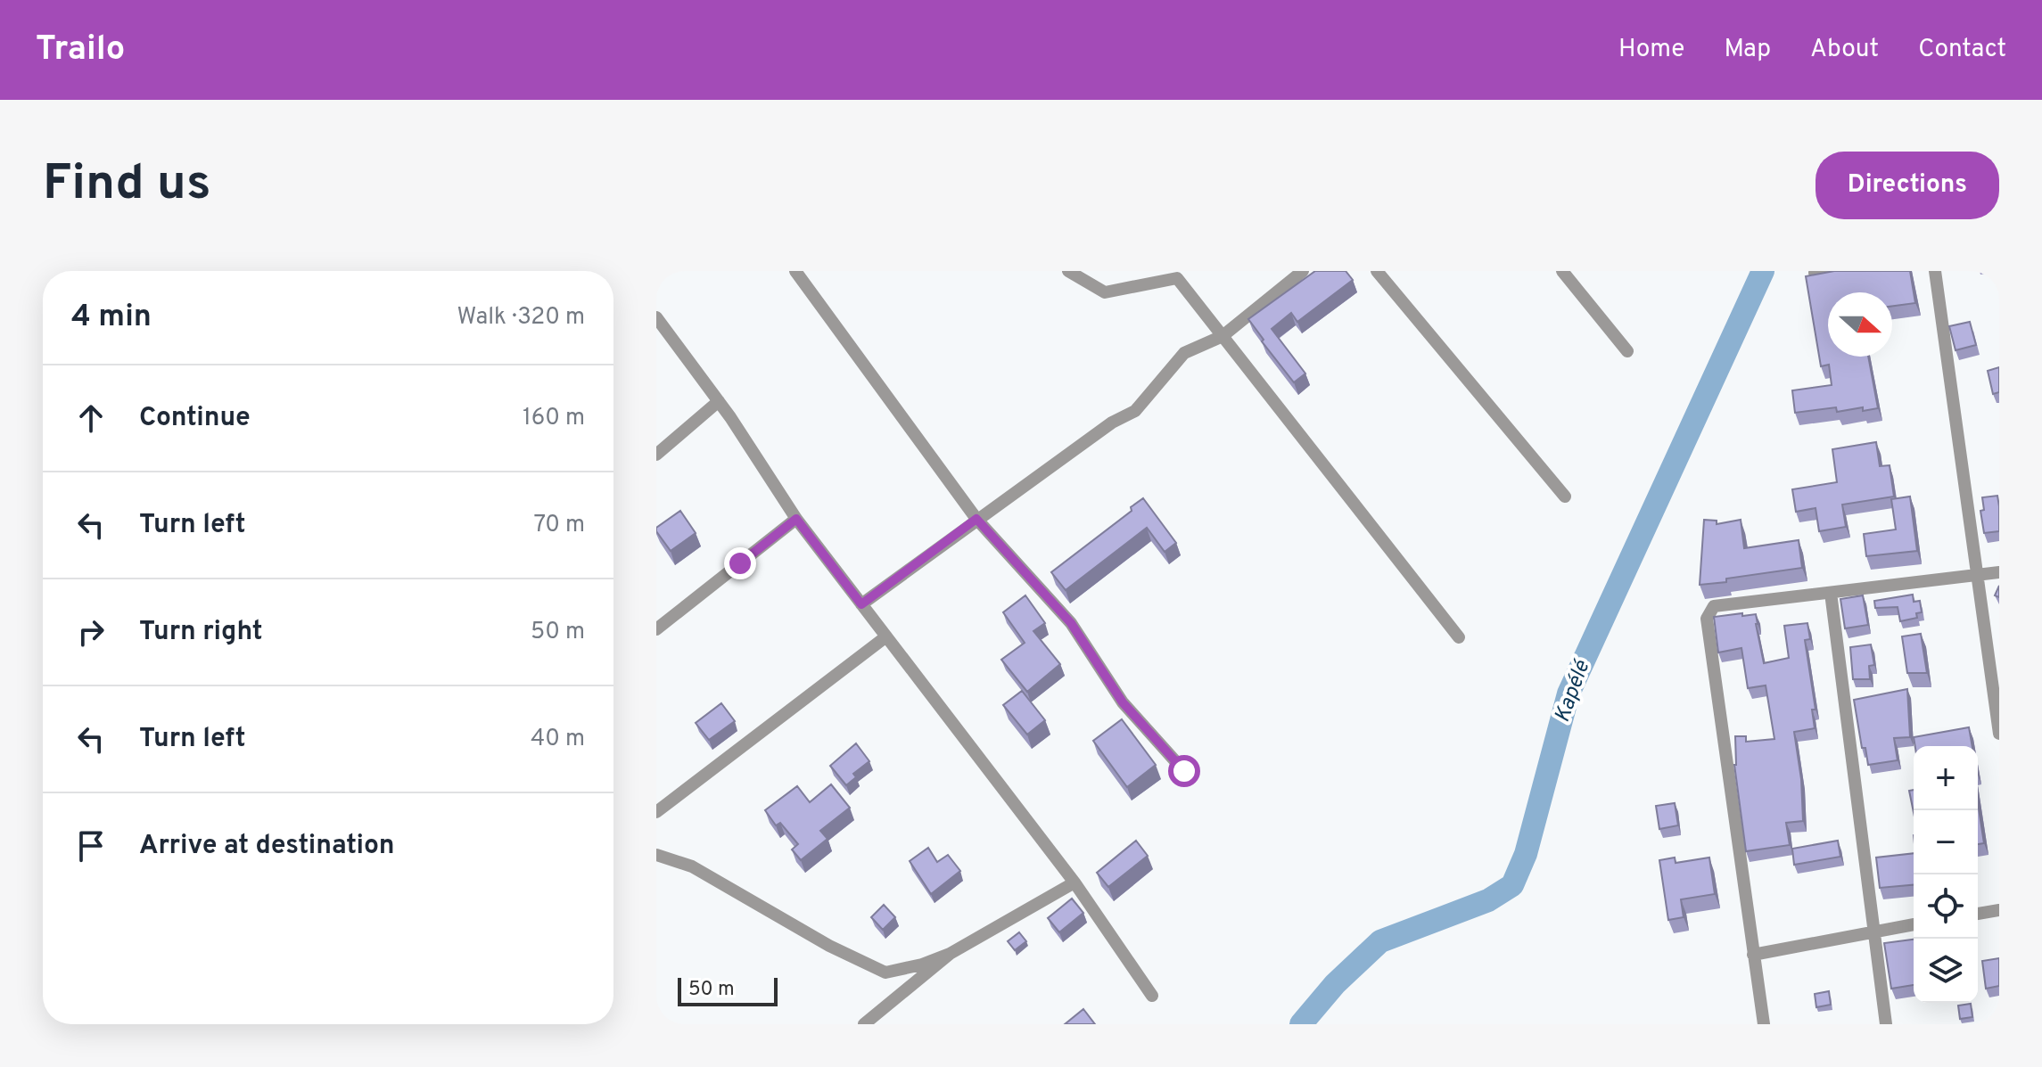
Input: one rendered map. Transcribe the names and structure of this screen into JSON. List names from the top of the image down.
{
  "water": ["Kapélé"],
  "scale_bar": "50 m",
  "north": "right",
  "page": {
    "header": "Trailo",
    "nav": [
      "Home",
      "Map",
      "About",
      "Contact"
    ],
    "buttons": "Directions",
    "title": "Find us",
    "heading": ["4 min", "Walk · 320 m"],
    "list": [
      ["Continue", "160 m"],
      ["Turn left", "70 m"],
      ["Turn right", "50 m"],
      ["Turn left", "40 m"],
      "Arrive at destination"
    ],
    "map_buttons": ["+", "−"],
    "scale": "50 m"
  }
}
